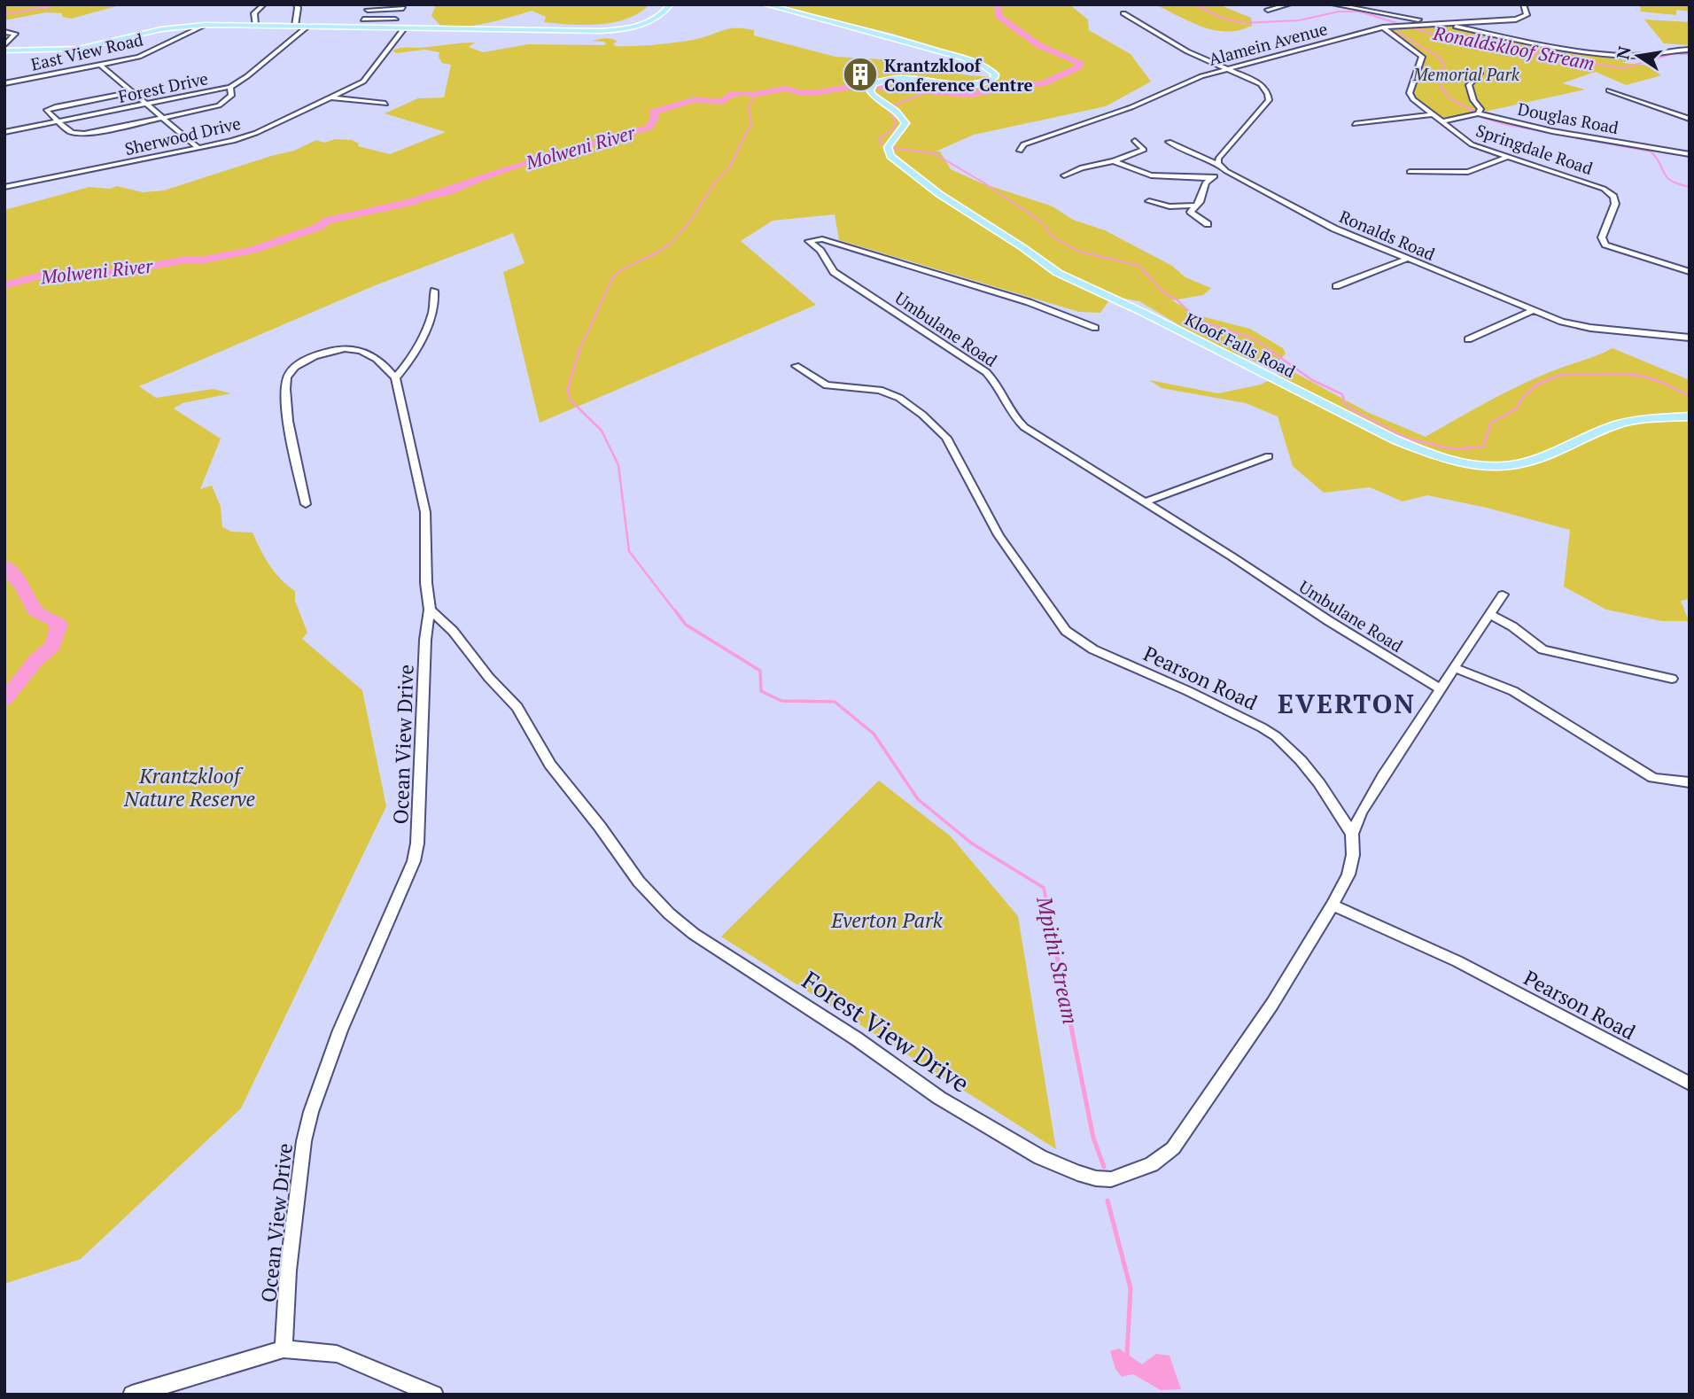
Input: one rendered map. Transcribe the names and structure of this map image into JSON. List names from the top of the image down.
{
  "streets": {
    "main road": ["Kloof Falls Road"],
    "street": [
      "Alamein Avenue",
      "East View Road",
      "Forest Drive",
      "Douglas Road",
      "Sherwood Drive",
      "Springdale Road",
      "Ronalds Road",
      "Umbulane Road",
      "Pearson Road",
      "Ocean View Drive",
      "Forest View Drive"
    ]
  },
  "crossings": [
    ["Alamein Avenue", "Springdale Road"],
    ["Douglas Road", "Springdale Road"],
    ["Pearson Road", "Forest View Drive"],
    ["Ocean View Drive", "Forest View Drive"]
  ],
  "districts": ["EVERTON"],
  "water": ["Ronaldskloof Stream", "Molweni River", "Mpithi Stream"],
  "parks": ["Memorial Park", "Krantzkloof Nature Reserve", "Everton Park"],
  "places": {
    "building": ["Krantzkloof Conference Centre"]
  },
  "north": "left"
}
